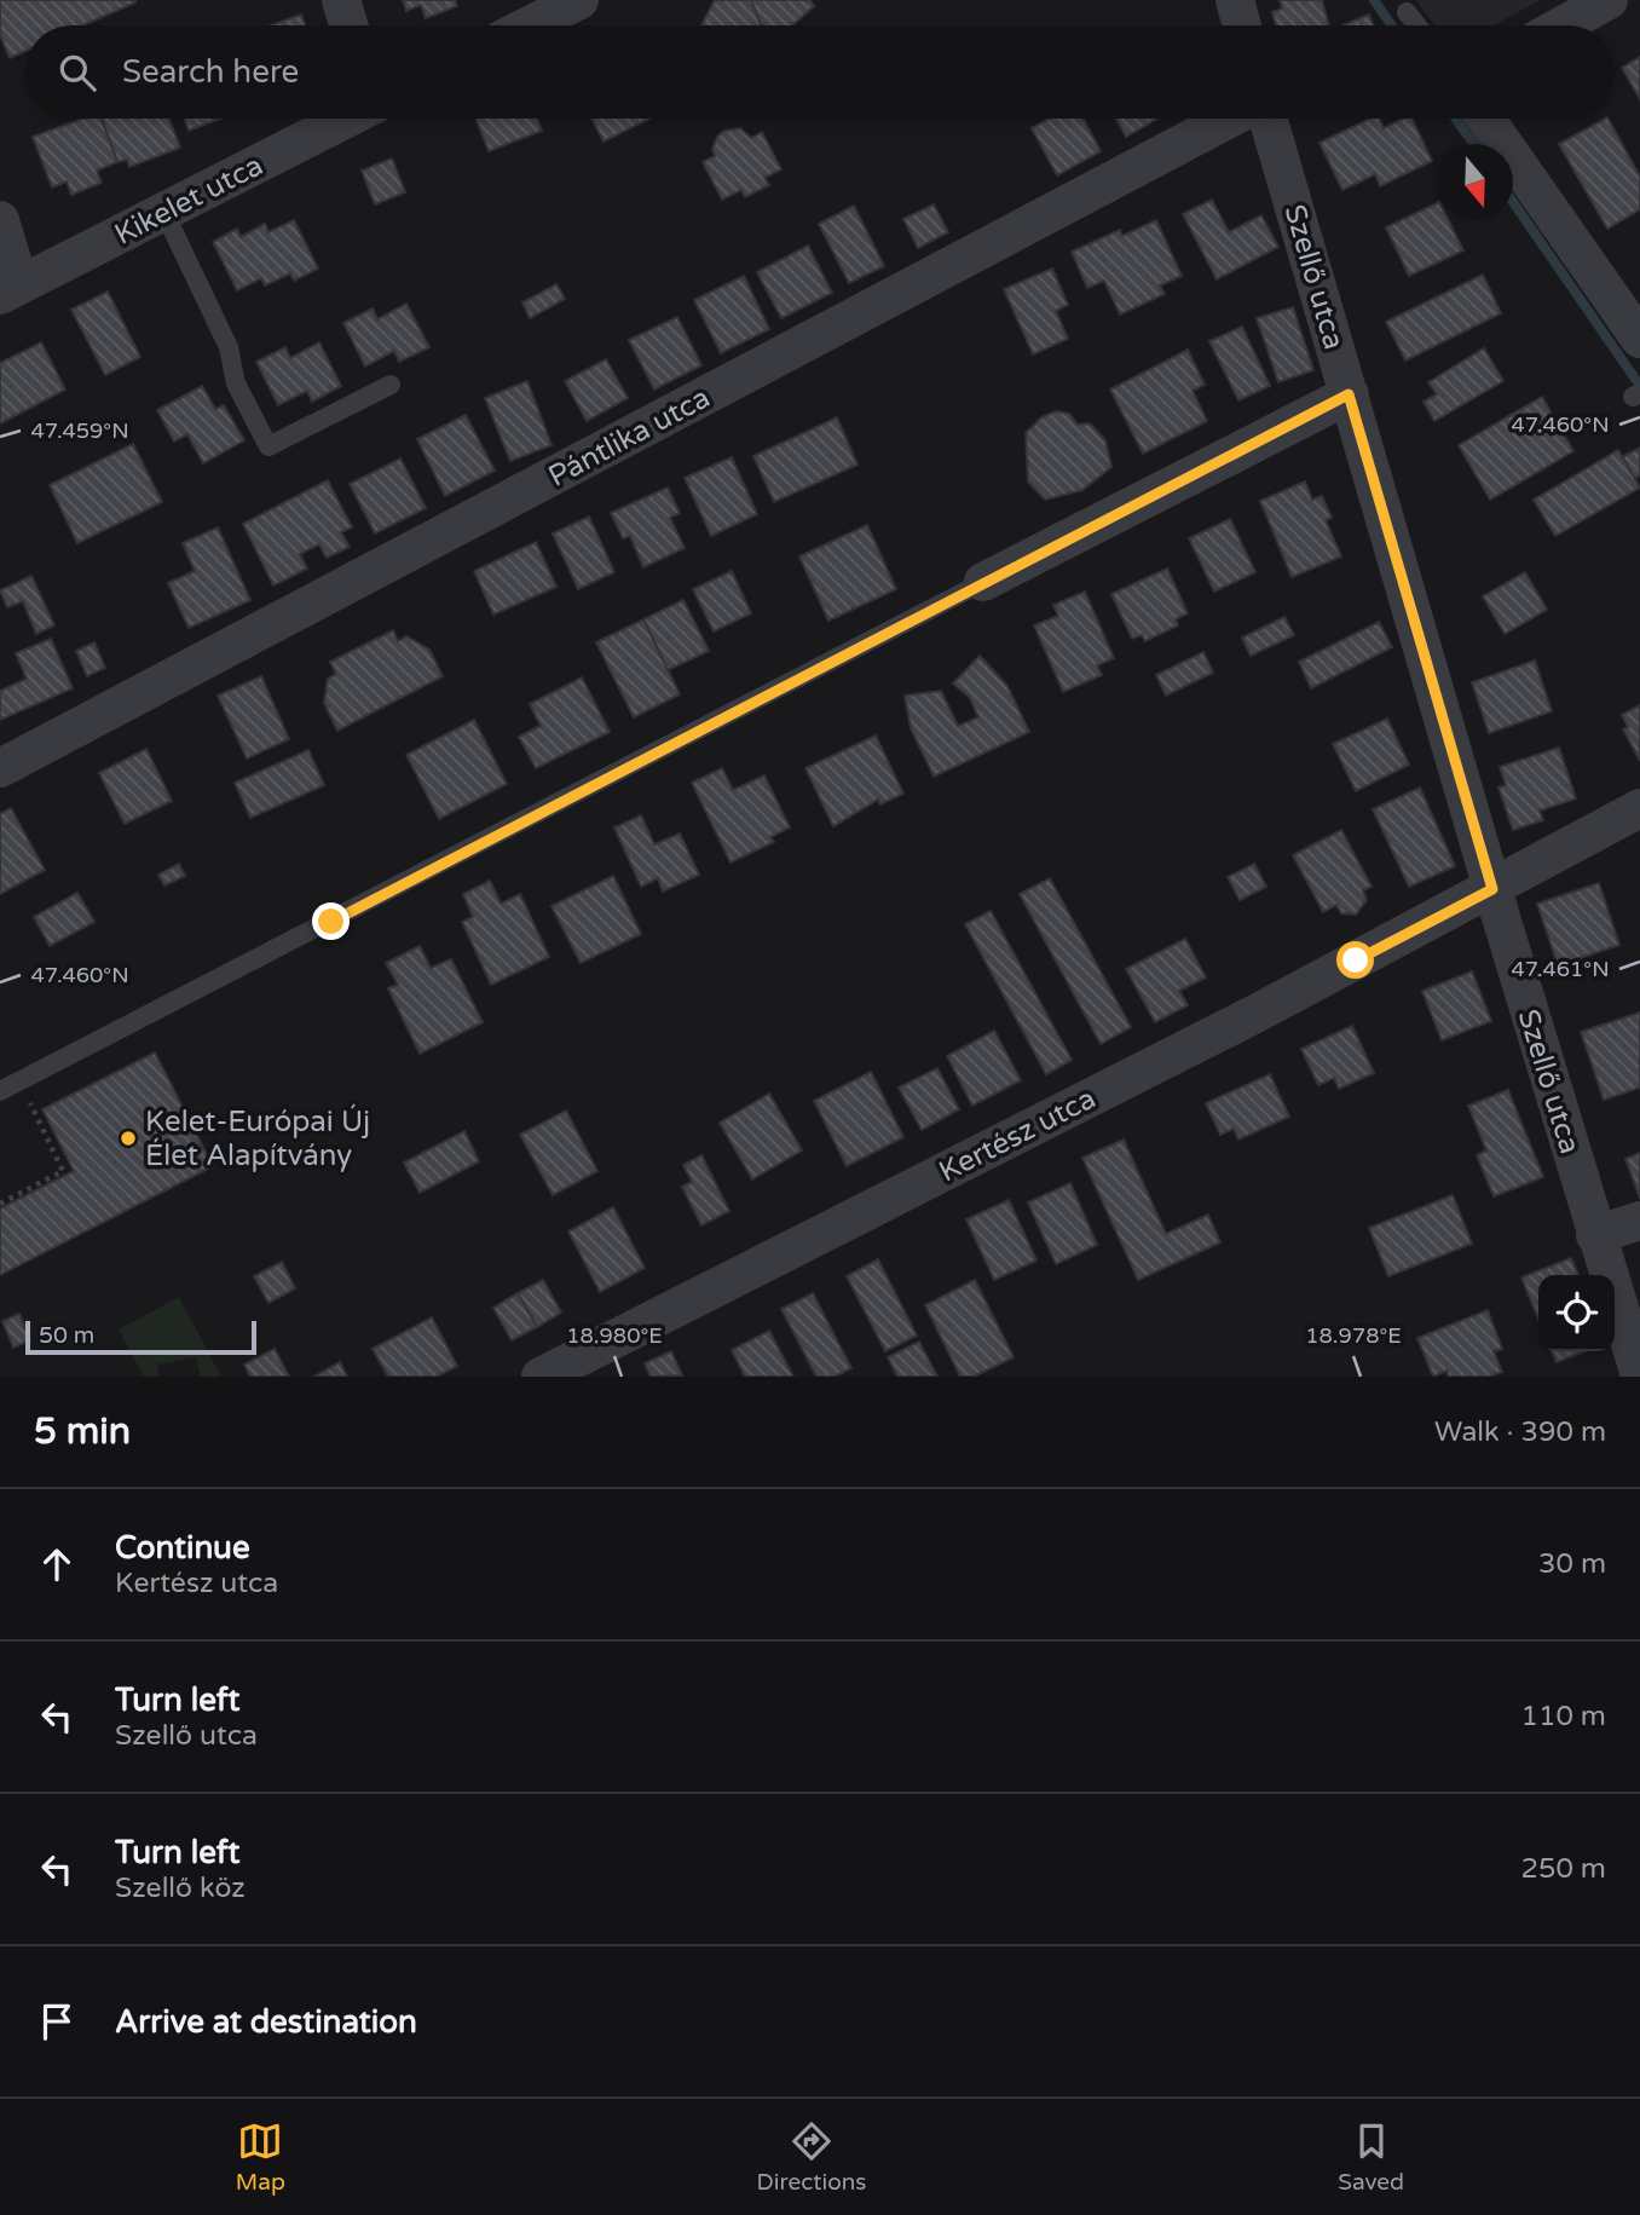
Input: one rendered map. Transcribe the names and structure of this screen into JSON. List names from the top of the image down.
{
  "streets": {
    "street": [
      "Kikelet utca",
      "Szellő utca",
      "Pántlika utca",
      "Kertész utca"
    ]
  },
  "crossings": [
    ["Szellő utca", "Kertész utca"]
  ],
  "places": ["Kelet-Európai Új Élet Alapítvány"],
  "scale_bar": "50 m",
  "north": "bottom",
  "page": {
    "search": "Search here",
    "scale": "50 m",
    "heading": ["5 min", "Walk · 390 m"],
    "list": [
      ["Continue", "Kertész utca", "30 m"],
      ["Turn left", "Szellő utca", "110 m"],
      ["Turn left", "Szellő köz", "250 m"],
      "Arrive at destination"
    ],
    "nav": ["Map", "Directions", "Saved"]
  },
  "coordinates": [
    "47.460°N",
    "47.459°N",
    "47.461°N",
    "18.980°E",
    "18.978°E"
  ]
}
